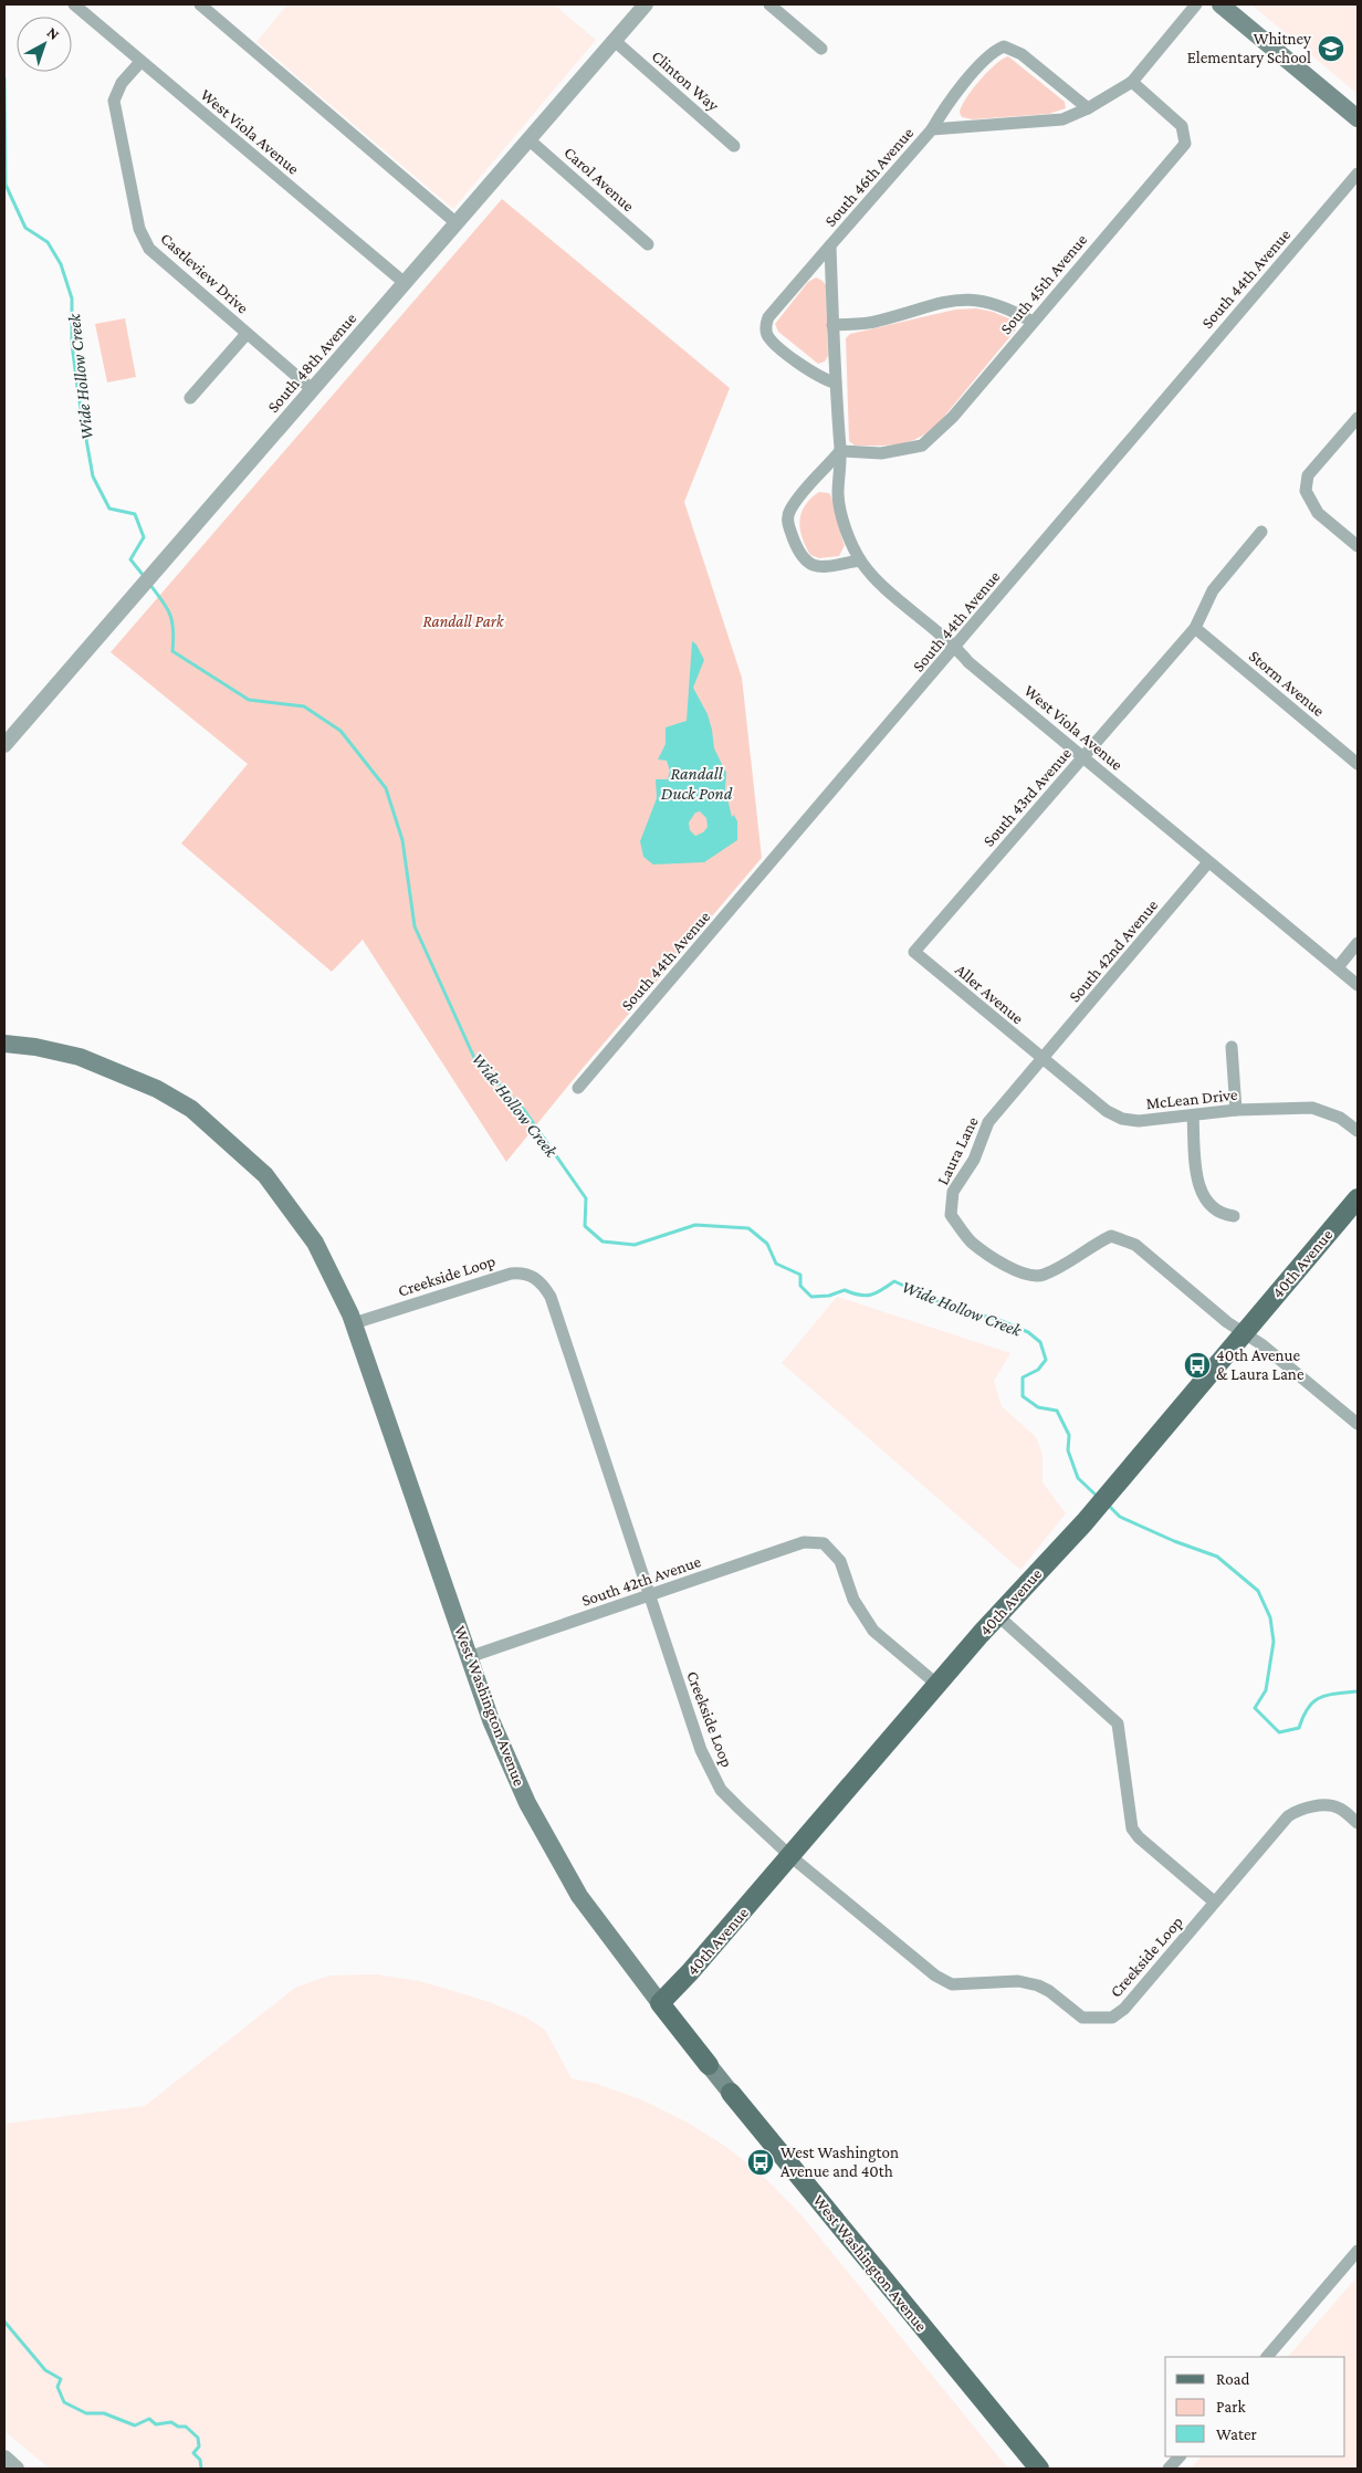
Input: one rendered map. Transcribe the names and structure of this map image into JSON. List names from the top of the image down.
{
  "streets": {
    "main road": ["40th Avenue", "West Washington Avenue"],
    "street": [
      "Clinton Way",
      "West Viola Avenue",
      "South 46th Avenue",
      "Carol Avenue",
      "Castleview Drive",
      "South 44th Avenue",
      "South 45th Avenue",
      "South 48th Avenue",
      "Storm Avenue",
      "South 43rd Avenue",
      "South 42nd Avenue",
      "Aller Avenue",
      "McLean Drive",
      "Laura Lane",
      "Creekside Loop",
      "South 42th Avenue"
    ]
  },
  "crossings": [
    ["Clinton Way", "South 48th Avenue"],
    ["West Viola Avenue", "South 46th Avenue"],
    ["West Viola Avenue", "Castleview Drive"],
    ["West Viola Avenue", "South 44th Avenue"],
    ["West Viola Avenue", "South 45th Avenue"],
    ["West Viola Avenue", "South 48th Avenue"],
    ["West Viola Avenue", "South 43rd Avenue"],
    ["West Viola Avenue", "South 42nd Avenue"],
    ["South 46th Avenue", "South 45th Avenue"],
    ["Carol Avenue", "South 48th Avenue"],
    ["Castleview Drive", "South 48th Avenue"],
    ["Storm Avenue", "South 43rd Avenue"],
    ["South 43rd Avenue", "Aller Avenue"],
    ["South 42nd Avenue", "Aller Avenue"],
    ["South 42nd Avenue", "McLean Drive"],
    ["South 42nd Avenue", "Laura Lane"],
    ["Aller Avenue", "McLean Drive"],
    ["Aller Avenue", "Laura Lane"],
    ["McLean Drive", "Laura Lane"],
    ["Laura Lane", "40th Avenue"],
    ["40th Avenue", "Creekside Loop"],
    ["40th Avenue", "South 42th Avenue"],
    ["40th Avenue", "West Washington Avenue"],
    ["Creekside Loop", "South 42th Avenue"],
    ["Creekside Loop", "West Washington Avenue"],
    ["South 42th Avenue", "West Washington Avenue"]
  ],
  "water": ["Wide Hollow Creek", "Randall Duck Pond"],
  "parks": ["Randall Park"],
  "places": {
    "school or university": ["Whitney Elementary School"],
    "bus stop": ["40th Avenue & Laura Lane", "West Washington Avenue and 40th"]
  },
  "legend": ["Road", "Park", "Water"],
  "north": "top right"
}
